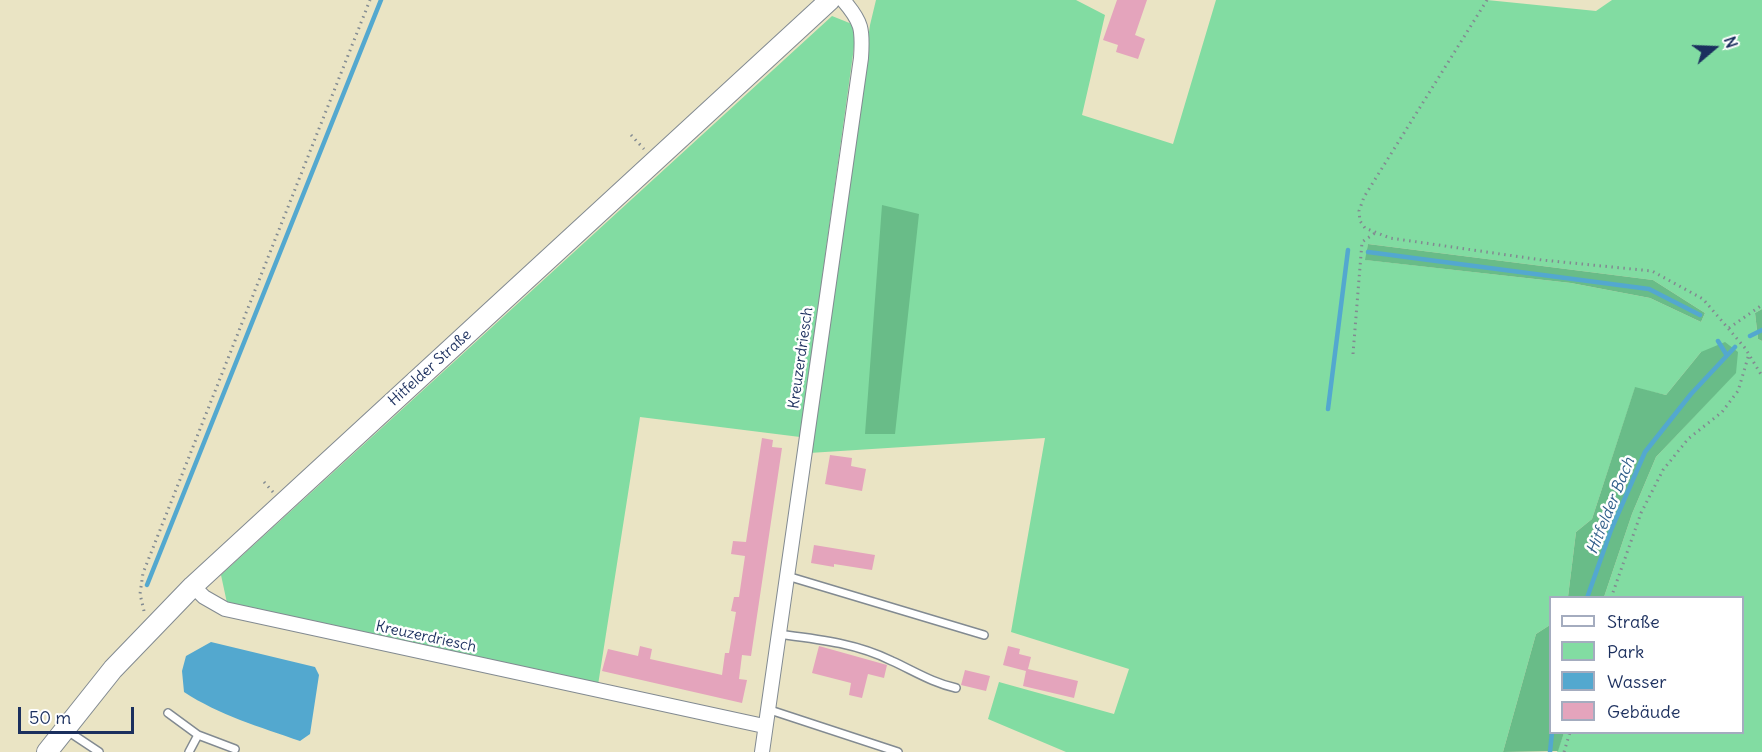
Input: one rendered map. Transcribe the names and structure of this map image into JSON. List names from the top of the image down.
{
  "streets": {
    "main road": ["Hitfelder Straße"],
    "street": ["Kreuzerdriesch"]
  },
  "crossings": [
    ["Kreuzerdriesch", "Hitfelder Straße"]
  ],
  "water": ["Hitfelder Bach"],
  "legend": [
    "Straße",
    "Park",
    "Wasser",
    "Gebäude"
  ],
  "scale_bar": "50 m",
  "north": "right"
}
